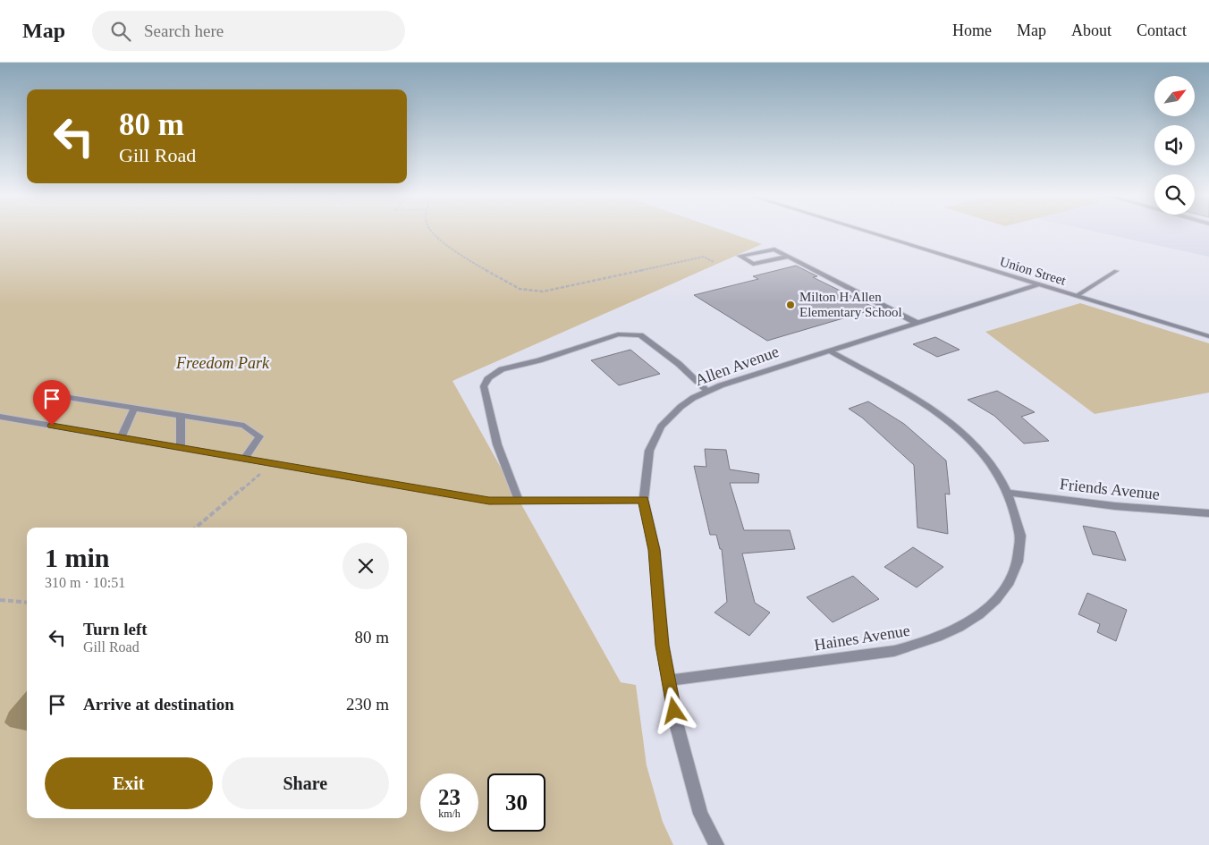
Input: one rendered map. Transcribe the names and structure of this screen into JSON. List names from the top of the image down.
{
  "streets": {
    "street": [
      "Union Street",
      "Allen Avenue",
      "Friends Avenue",
      "Haines Avenue"
    ]
  },
  "crossings": [
    ["Union Street", "Allen Avenue"],
    ["Allen Avenue", "Haines Avenue"],
    ["Friends Avenue", "Haines Avenue"]
  ],
  "parks": ["Freedom Park"],
  "places": ["Milton H Allen Elementary School"],
  "north": "top right",
  "page": {
    "header": "Map",
    "search": "Search here",
    "nav": [
      "Home",
      "Map",
      "About",
      "Contact"
    ],
    "turn": ["80 m", "Gill Road"],
    "heading": ["1 min", "310 m · 10:51"],
    "list": [
      {
        "name": "Turn left",
        "note": "Gill Road",
        "value": "80 m"
      },
      {
        "name": "Arrive at destination",
        "value": "230 m"
      }
    ],
    "buttons": ["Exit", "Share"],
    "speed": "23 km/h",
    "limit": "30"
  }
}
